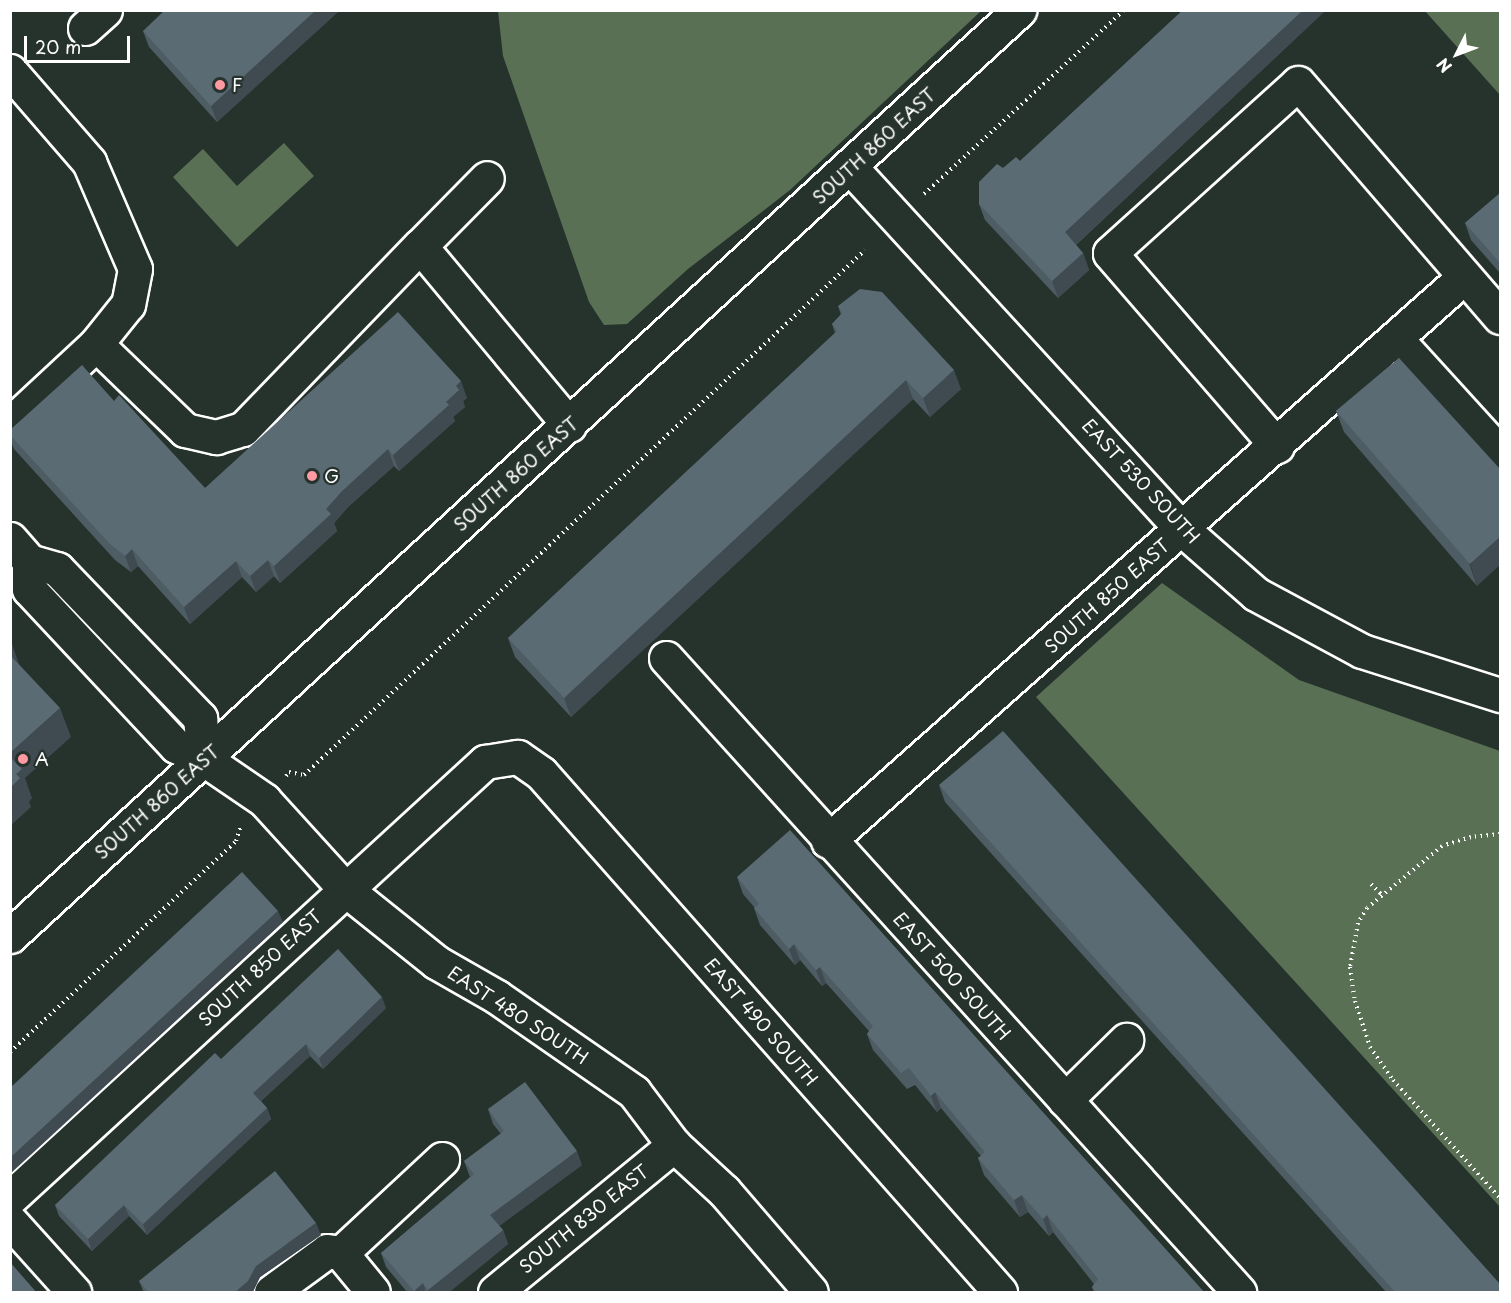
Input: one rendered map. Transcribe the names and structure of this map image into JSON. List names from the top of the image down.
{
  "streets": {
    "street": [
      "SOUTH 860 EAST",
      "EAST 530 SOUTH",
      "SOUTH 850 EAST",
      "EAST 500 SOUTH",
      "EAST 480 SOUTH",
      "EAST 490 SOUTH",
      "SOUTH 830 EAST"
    ]
  },
  "crossings": [
    ["SOUTH 860 EAST", "EAST 530 SOUTH"],
    ["SOUTH 860 EAST", "EAST 480 SOUTH"],
    ["EAST 530 SOUTH", "SOUTH 850 EAST"],
    ["SOUTH 850 EAST", "EAST 500 SOUTH"],
    ["SOUTH 850 EAST", "EAST 480 SOUTH"],
    ["SOUTH 850 EAST", "EAST 490 SOUTH"],
    ["EAST 480 SOUTH", "SOUTH 830 EAST"]
  ],
  "places": ["F", "G", "A"],
  "scale_bar": "20 m",
  "north": "bottom left"
}
